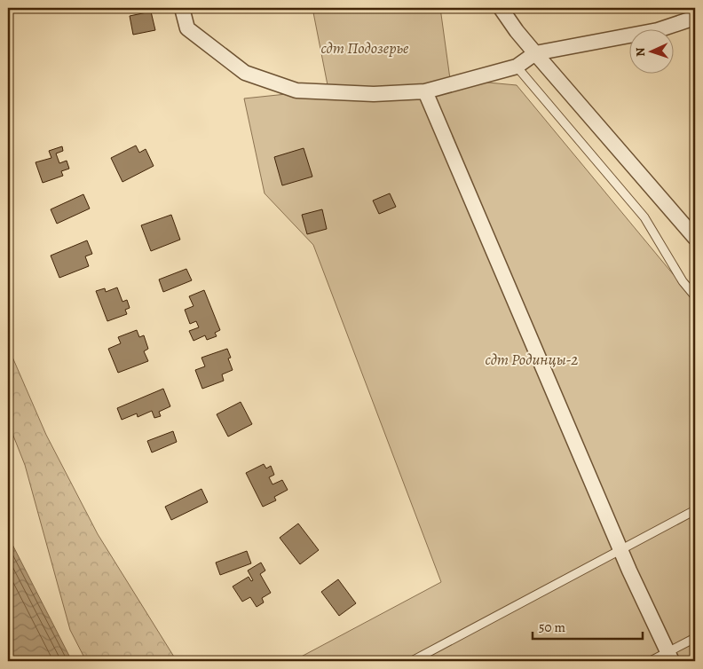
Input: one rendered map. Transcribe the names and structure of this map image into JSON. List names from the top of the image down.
{
  "parks": ["сдт Подозерье", "сдт Родинцы-2"],
  "scale_bar": "50 m",
  "north": "left"
}
